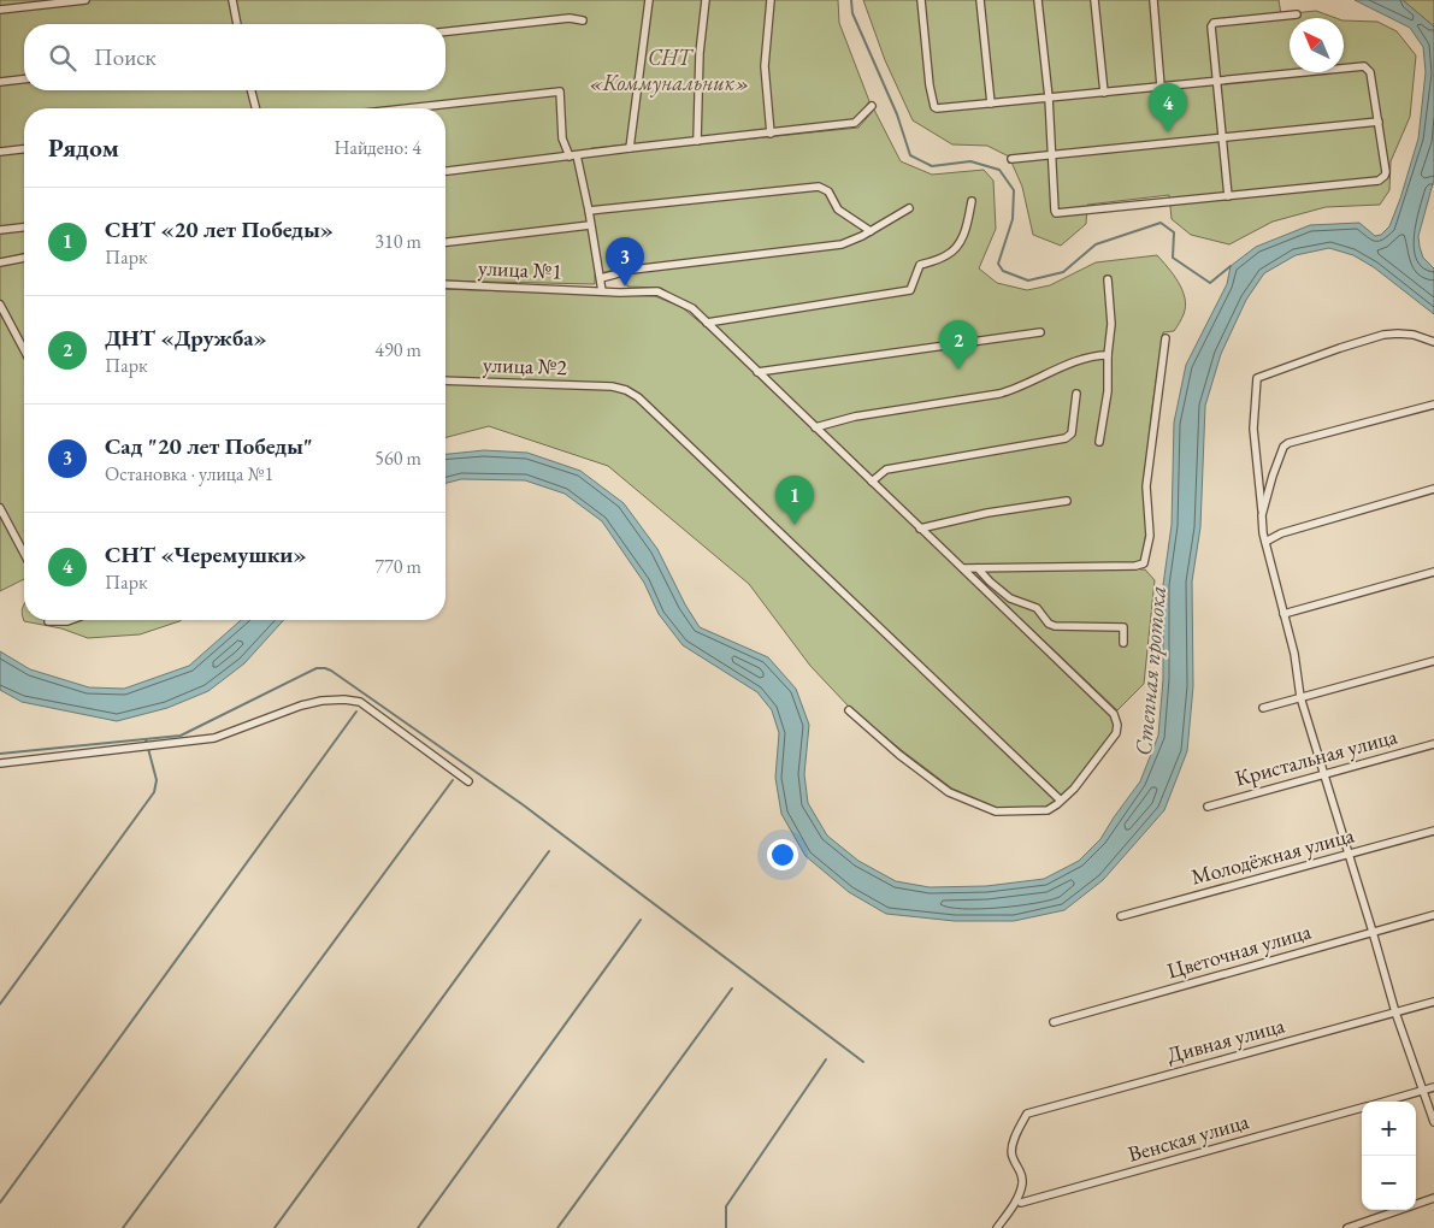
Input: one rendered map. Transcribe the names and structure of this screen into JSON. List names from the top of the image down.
{
  "streets": {
    "street": [
      "улица №1",
      "улица №2",
      "Кристальная улица",
      "Молодёжная улица",
      "Цветочная улица",
      "Дивная улица",
      "Венская улица"
    ]
  },
  "crossings": [
    ["улица №1", "улица №2"]
  ],
  "water": ["Степная протока"],
  "parks": ["СНТ «Коммунальник»"],
  "north": "top left",
  "page": {
    "search": "Поиск",
    "pins": [
      "4",
      "3",
      "2",
      "1"
    ],
    "heading": ["Рядом", "Найдено: 4"],
    "list": [
      {
        "mark": "1",
        "name": "СНТ «20 лет Победы»",
        "note": "Парк",
        "value": "310 m"
      },
      {
        "mark": "2",
        "name": "ДНТ «Дружба»",
        "note": "Парк",
        "value": "490 m"
      },
      {
        "mark": "3",
        "name": "Сад \"20 лет Победы\"",
        "note": "Остановка · улица №1",
        "value": "560 m"
      },
      {
        "mark": "4",
        "name": "СНТ «Черемушки»",
        "note": "Парк",
        "value": "770 m"
      }
    ],
    "map_buttons": ["+", "−"]
  }
}
